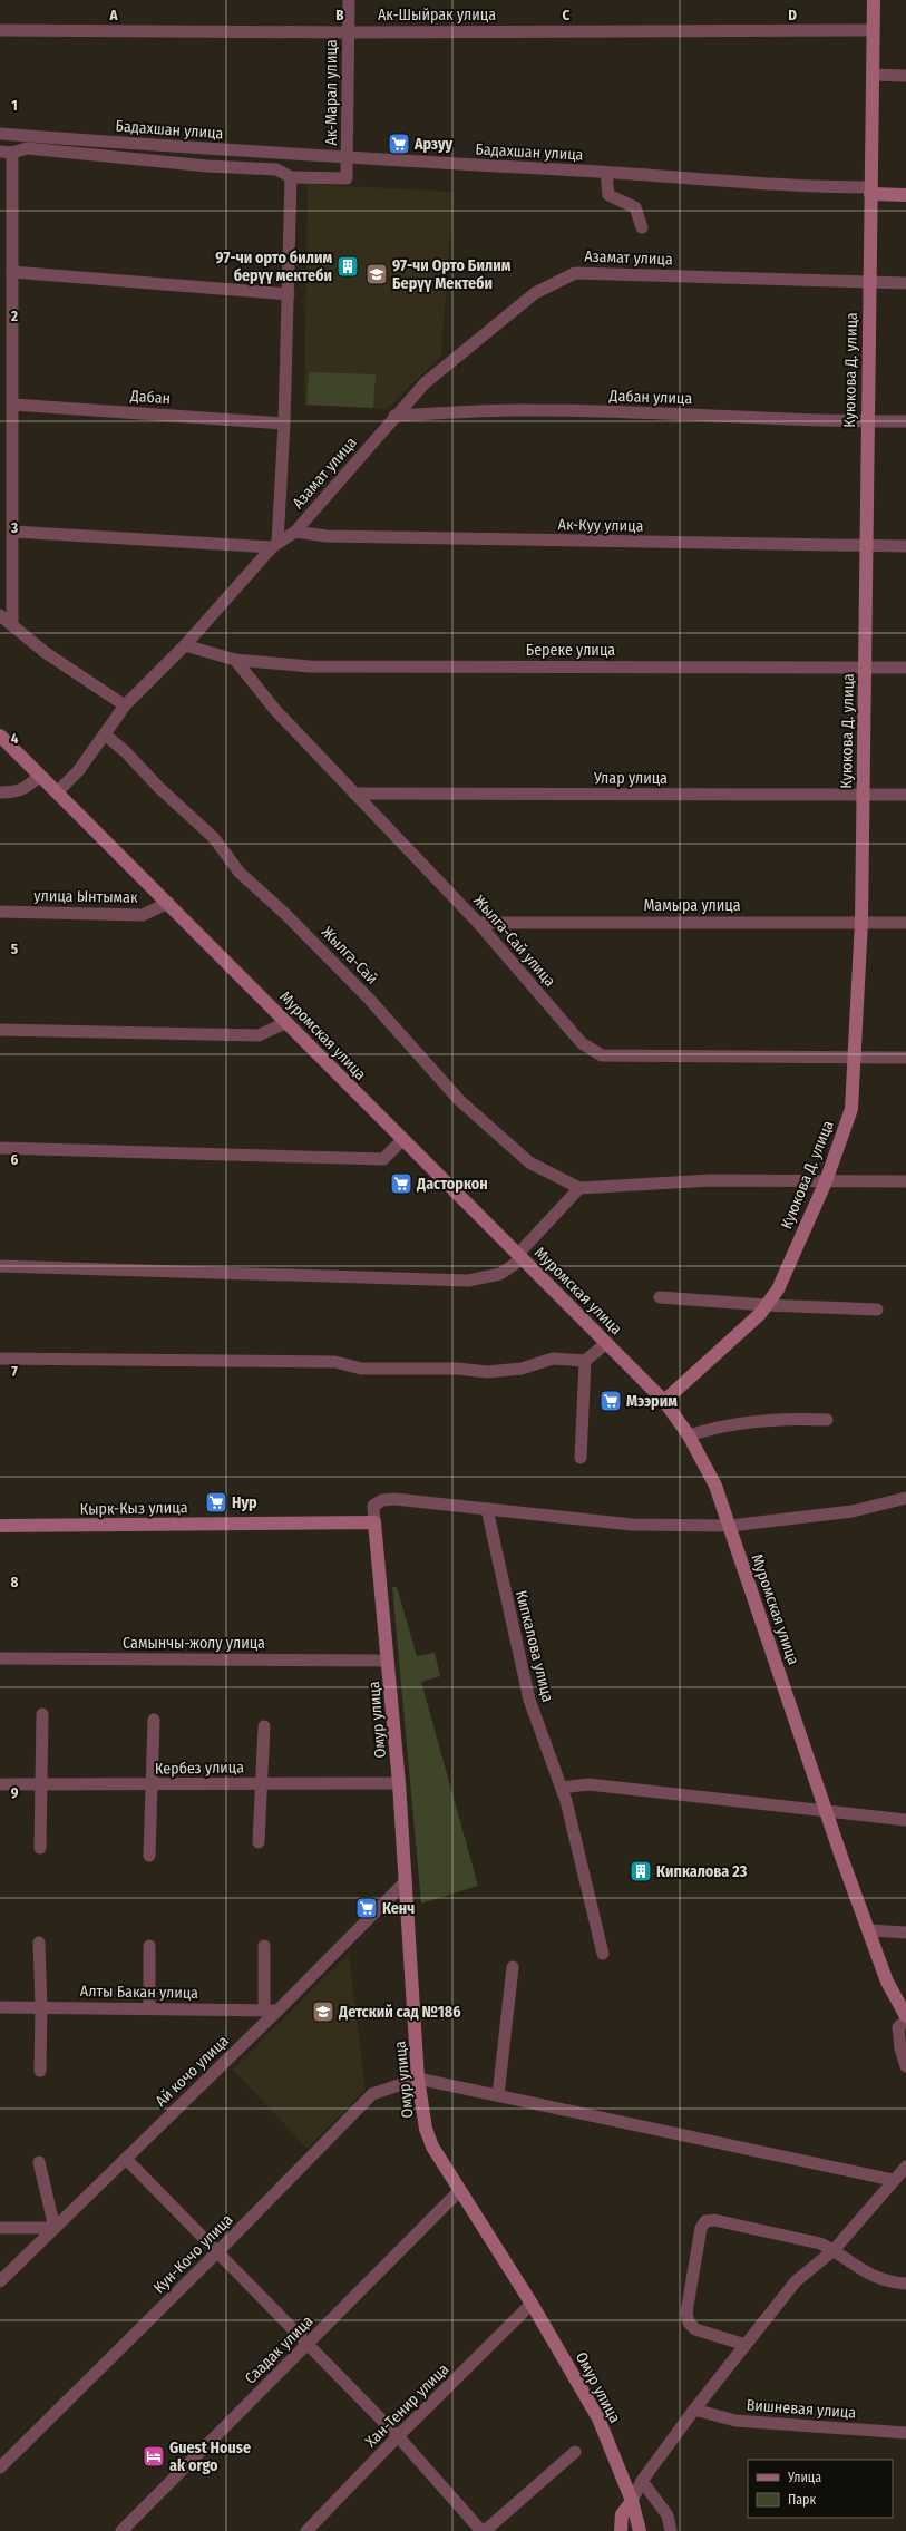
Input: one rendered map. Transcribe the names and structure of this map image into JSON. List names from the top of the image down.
{
  "streets": {
    "street": [
      "Ак-Шыйрак улица",
      "Ак-Марал улица",
      "Бадахшан улица",
      "Азамат улица",
      "Куюкова Д. улица",
      "Дабан",
      "Дабан улица",
      "Ак-Куу улица",
      "Береке улица",
      "Улар улица",
      "улица Ынтымак",
      "Мамыра улица",
      "Жылга-Сай улица",
      "Жылга-Сай",
      "Муромская улица",
      "Кырк-Кыз улица",
      "Самынчы-жолу улица",
      "Кипкалова улица",
      "Омур улица",
      "Кербез улица",
      "Алты Бакан улица",
      "Ай кочо улица",
      "Кун-Кочо улица",
      "Саадак улица",
      "Хан-Тенир улица",
      "Вишневая улица"
    ]
  },
  "crossings": [
    ["Ак-Шыйрак улица", "Ак-Марал улица"],
    ["Ак-Шыйрак улица", "Куюкова Д. улица"],
    ["Ак-Марал улица", "Бадахшан улица"],
    ["Бадахшан улица", "Куюкова Д. улица"],
    ["Азамат улица", "Куюкова Д. улица"],
    ["Азамат улица", "Дабан улица"],
    ["Азамат улица", "Ак-Куу улица"],
    ["Азамат улица", "Жылга-Сай"],
    ["Азамат улица", "Муромская улица"],
    ["Куюкова Д. улица", "Дабан улица"],
    ["Куюкова Д. улица", "Ак-Куу улица"],
    ["Куюкова Д. улица", "Береке улица"],
    ["Куюкова Д. улица", "Улар улица"],
    ["Куюкова Д. улица", "Мамыра улица"],
    ["Куюкова Д. улица", "Жылга-Сай улица"],
    ["Куюкова Д. улица", "Муромская улица"],
    ["Береке улица", "Жылга-Сай улица"],
    ["Улар улица", "Жылга-Сай улица"],
    ["улица Ынтымак", "Муромская улица"],
    ["Мамыра улица", "Жылга-Сай улица"],
    ["Кырк-Кыз улица", "Омур улица"],
    ["Самынчы-жолу улица", "Омур улица"],
    ["Омур улица", "Кербез улица"],
    ["Омур улица", "Ай кочо улица"],
    ["Омур улица", "Кун-Кочо улица"],
    ["Омур улица", "Саадак улица"],
    ["Омур улица", "Хан-Тенир улица"],
    ["Алты Бакан улица", "Ай кочо улица"]
  ],
  "places": {
    "supermarket": [
      "Арзуу",
      "Дасторкон",
      "Мээрим",
      "Нур",
      "Кенч"
    ],
    "building": ["97-чи орто билим берүү мектеби", "Кипкалова 23"],
    "school or university": ["97-чи Орто Билим Берүү Мектеби", "Детский сад №186"],
    "hotel": ["Guest House ak orgo"]
  },
  "legend": ["Улица", "Парк"],
  "grid": {
    "columns": [
      "A",
      "B",
      "C",
      "D"
    ],
    "rows": [
      "1",
      "2",
      "3",
      "4",
      "5",
      "6",
      "7",
      "8",
      "9"
    ]
  }
}
